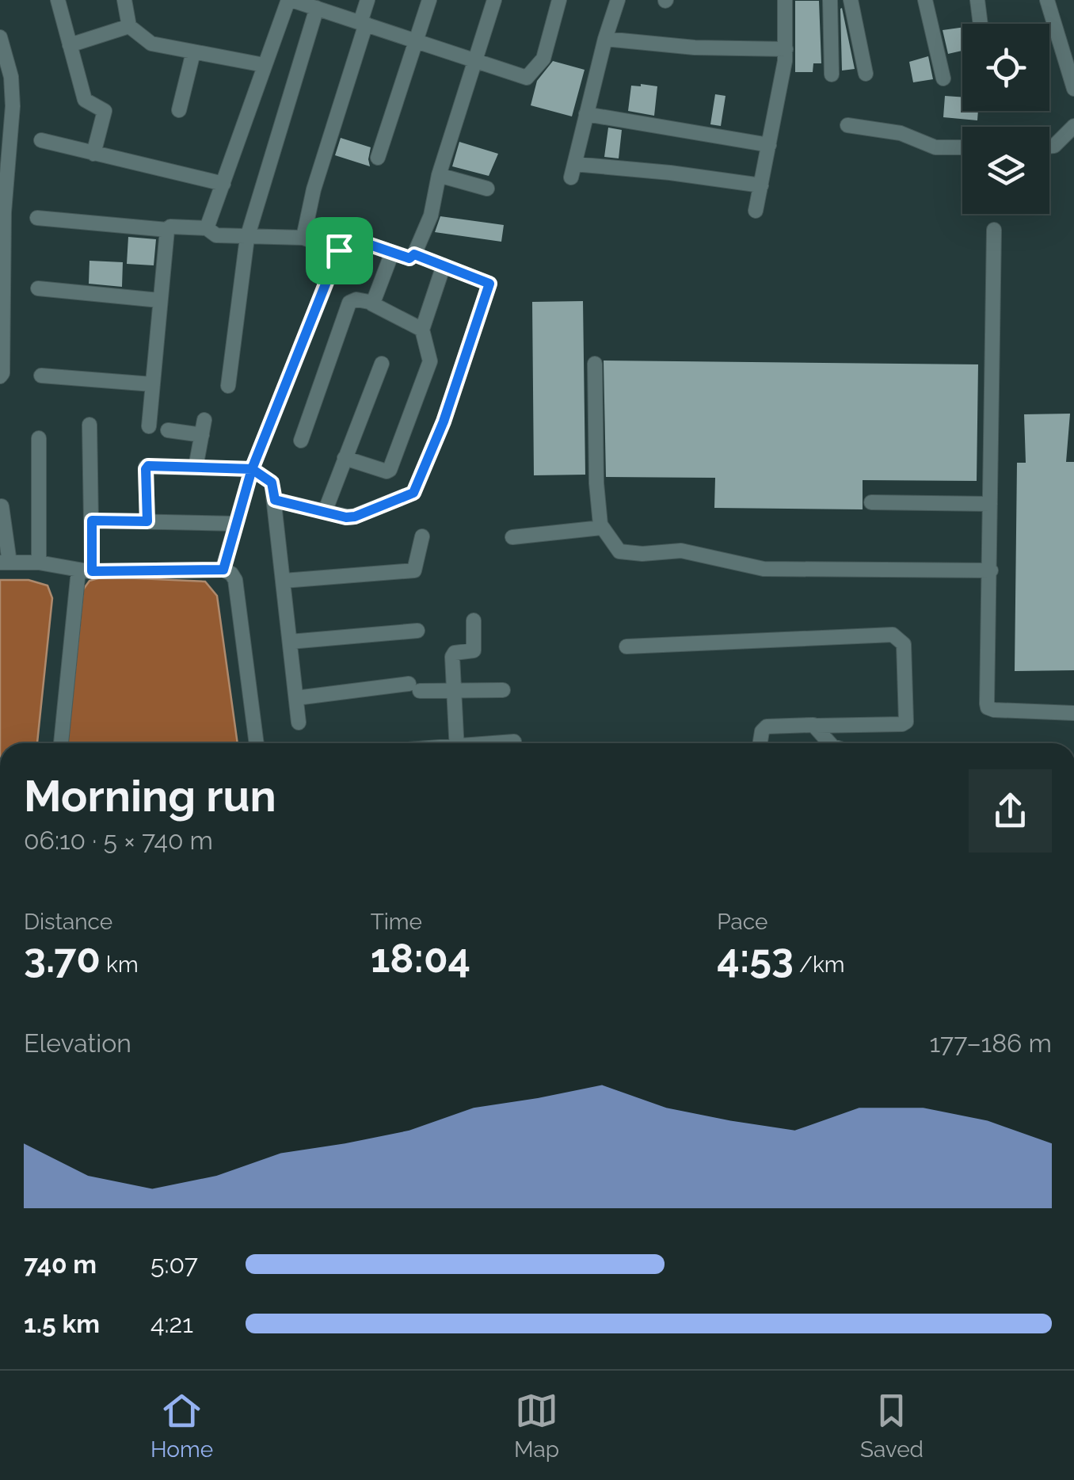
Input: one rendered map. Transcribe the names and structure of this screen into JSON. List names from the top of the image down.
{
  "page": {
    "heading": ["Morning run", "06:10 · 5 × 740 m"],
    "stats": [
      ["Distance", "3.70 km"],
      ["Time", "18:04"],
      ["Pace", "4:53 /km"]
    ],
    "chart": ["Elevation", "177–186 m"],
    "list": [
      {
        "name": "740 m",
        "note": "5:07"
      },
      {
        "name": "1.5 km",
        "note": "4:21"
      }
    ],
    "tabs": ["Home", "Map", "Saved"]
  }
}
